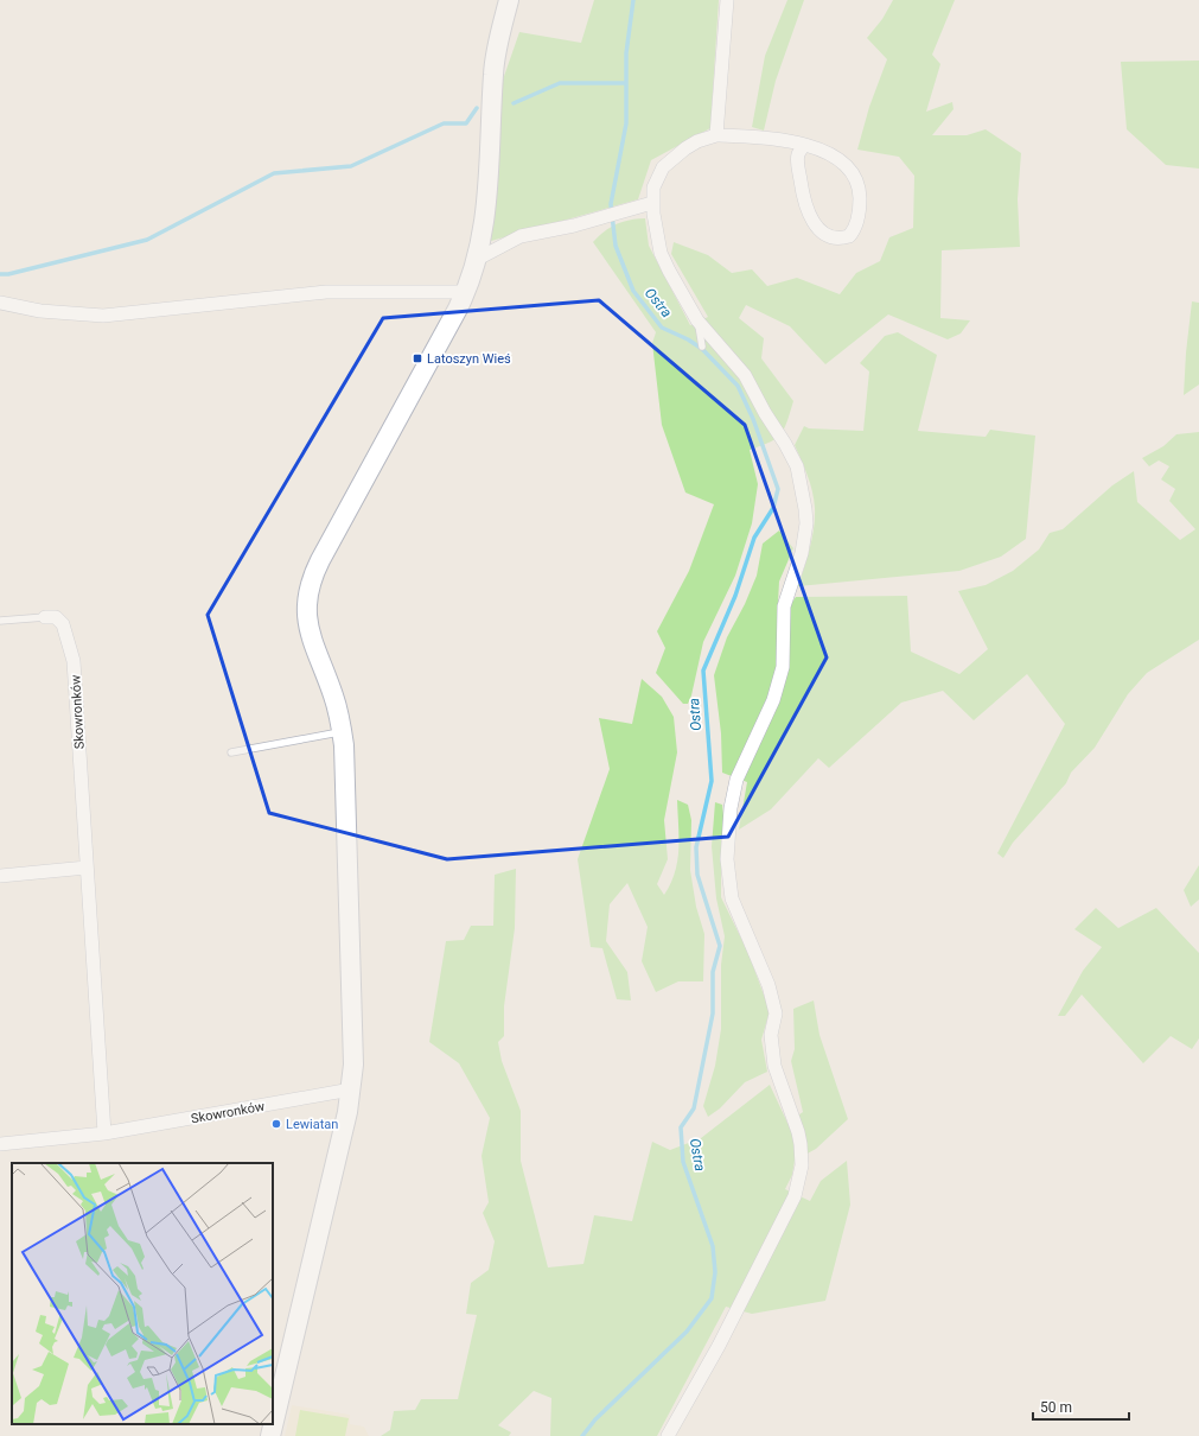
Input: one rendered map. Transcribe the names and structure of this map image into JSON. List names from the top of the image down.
{
  "streets": {
    "street": ["Skowronków"]
  },
  "water": ["Ostra"],
  "places": {
    "transit": ["Latoszyn Wieś"],
    "other": ["Lewiatan"]
  },
  "scale_bar": "50 m"
}
